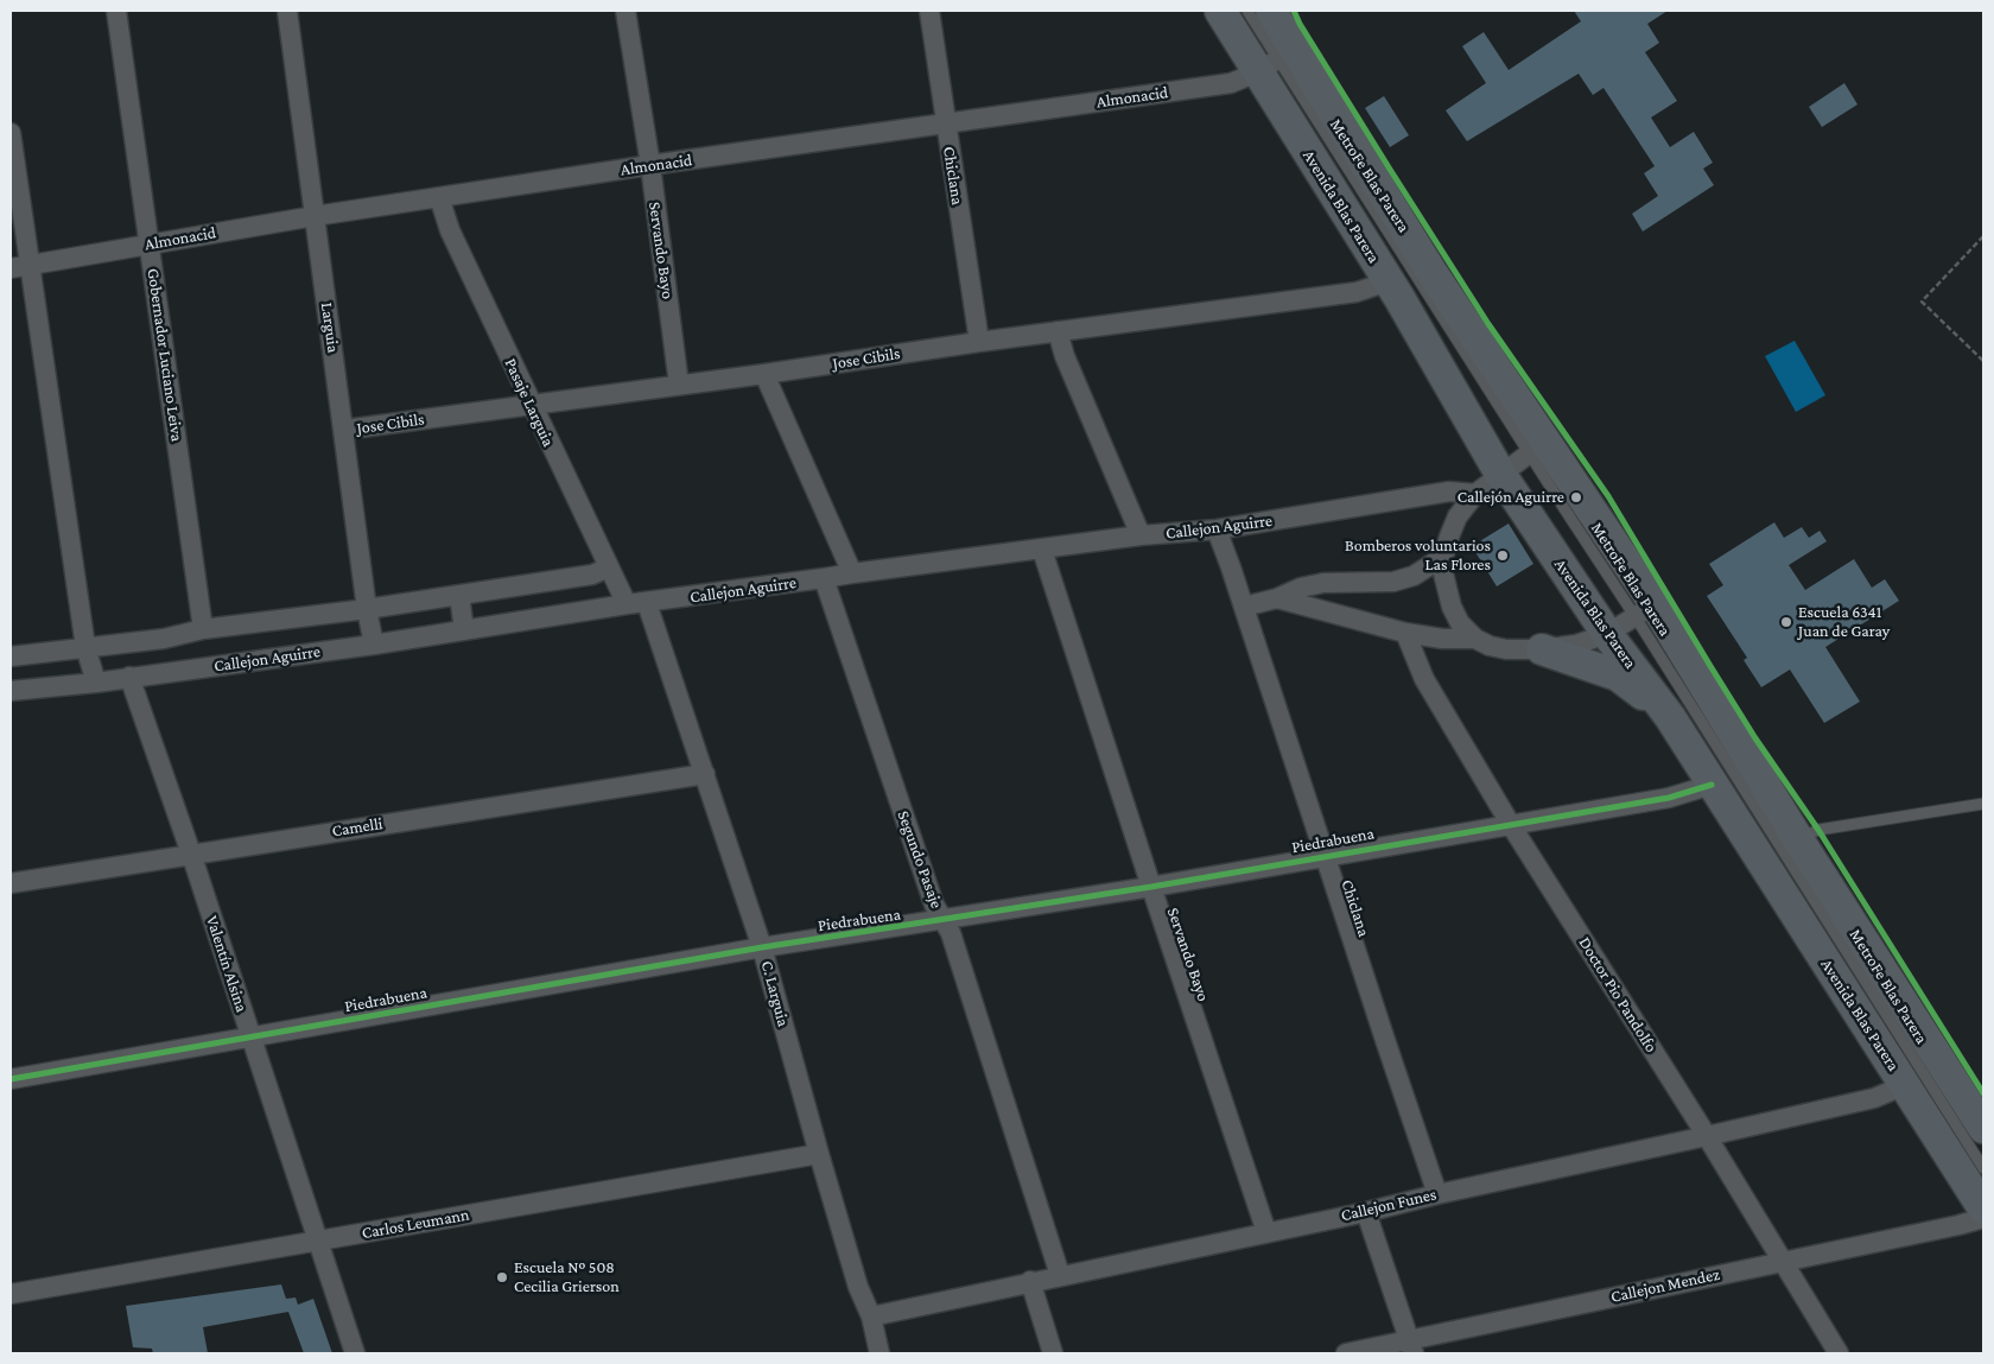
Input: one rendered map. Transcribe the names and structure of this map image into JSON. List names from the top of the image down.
{
  "streets": {
    "main road": ["Avenida Blas Parera"],
    "street": [
      "Almonacid",
      "Chiclana",
      "Servando Bayo",
      "Larguia",
      "Gobernador Luciano Leiva",
      "Jose Cibils",
      "Pasaje Larguia",
      "Callejon Aguirre",
      "Camelli",
      "Piedrabuena",
      "Segundo Pasaje",
      "Valentín Alsina",
      "C. Larguia",
      "Doctor Pio Pandolfo",
      "Callejon Funes",
      "Carlos Leumann",
      "Callejon Mendez"
    ],
    "lane": ["MetroFe Blas Parera"]
  },
  "crossings": [
    ["Almonacid", "Chiclana"],
    ["Almonacid", "Avenida Blas Parera"],
    ["Almonacid", "Servando Bayo"],
    ["Almonacid", "Larguia"],
    ["Almonacid", "Gobernador Luciano Leiva"],
    ["Almonacid", "Pasaje Larguia"],
    ["Chiclana", "Jose Cibils"],
    ["Chiclana", "Callejon Aguirre"],
    ["Chiclana", "Piedrabuena"],
    ["Chiclana", "Callejon Funes"],
    ["MetroFe Blas Parera", "Avenida Blas Parera"],
    ["Avenida Blas Parera", "Jose Cibils"],
    ["Avenida Blas Parera", "Piedrabuena"],
    ["Avenida Blas Parera", "Callejon Funes"],
    ["Servando Bayo", "Jose Cibils"],
    ["Servando Bayo", "Callejon Aguirre"],
    ["Servando Bayo", "Piedrabuena"],
    ["Servando Bayo", "Callejon Funes"],
    ["Larguia", "Jose Cibils"],
    ["Larguia", "Callejon Aguirre"],
    ["Jose Cibils", "Pasaje Larguia"],
    ["Pasaje Larguia", "Callejon Aguirre"],
    ["Callejon Aguirre", "Segundo Pasaje"],
    ["Callejon Aguirre", "Valentín Alsina"],
    ["Callejon Aguirre", "C. Larguia"],
    ["Camelli", "Valentín Alsina"],
    ["Camelli", "C. Larguia"],
    ["Piedrabuena", "Segundo Pasaje"],
    ["Piedrabuena", "Valentín Alsina"],
    ["Piedrabuena", "C. Larguia"],
    ["Piedrabuena", "Doctor Pio Pandolfo"],
    ["Segundo Pasaje", "Callejon Funes"],
    ["Valentín Alsina", "Carlos Leumann"],
    ["C. Larguia", "Callejon Funes"],
    ["C. Larguia", "Carlos Leumann"],
    ["Doctor Pio Pandolfo", "Callejon Funes"],
    ["Doctor Pio Pandolfo", "Callejon Mendez"]
  ],
  "places": [
    "Callejón Aguirre",
    "Bomberos voluntarios Las Flores",
    "Escuela 6341 Juan de Garay",
    "Escuela Nº 508 Cecilia Grierson"
  ]
}
